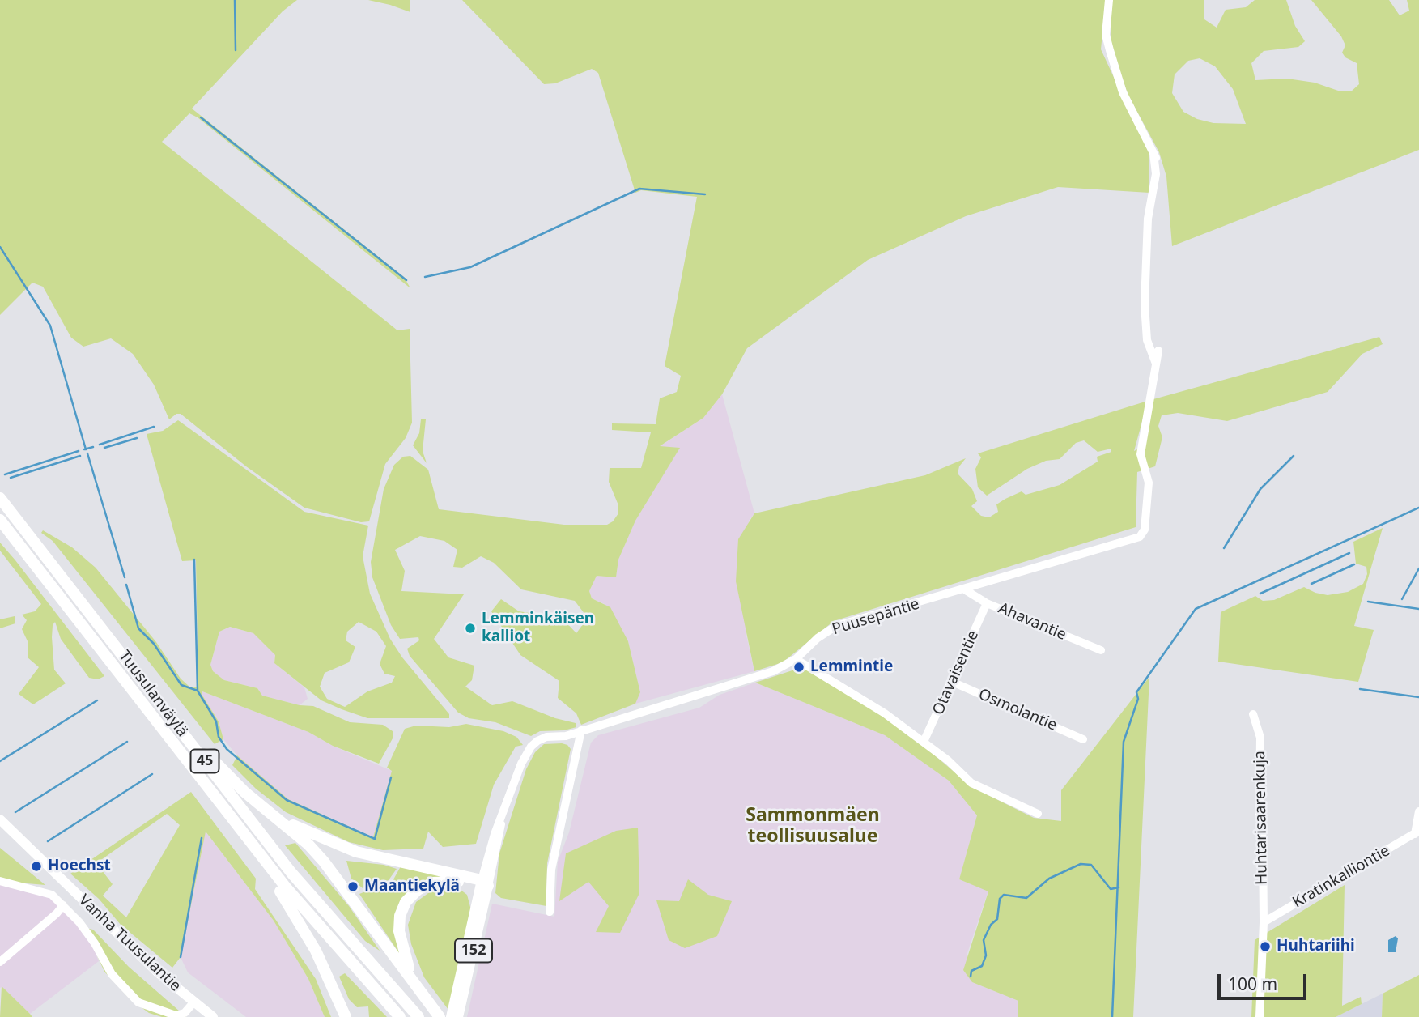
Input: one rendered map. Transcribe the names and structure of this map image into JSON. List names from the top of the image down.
{
  "streets": {
    "highway": ["Tuusulanväylä", "45"],
    "main road": ["Vanha Tuusulantie", "152"],
    "street": [
      "Puusepäntie",
      "Ahavantie",
      "Otavaisentie",
      "Osmolantie",
      "Huhtarisaarenkuja",
      "Kratinkalliontie"
    ]
  },
  "crossings": [
    ["Puusepäntie", "Ahavantie"],
    ["Puusepäntie", "152"],
    ["Ahavantie", "Otavaisentie"],
    ["Otavaisentie", "Osmolantie"],
    ["Huhtarisaarenkuja", "Kratinkalliontie"]
  ],
  "districts": ["Sammonmäen teollisuusalue"],
  "places": [
    "Lemminkäisen kalliot",
    "Lemmintie",
    "Hoechst",
    "Maantiekylä",
    "Huhtariihi"
  ],
  "scale_bar": "100 m"
}
